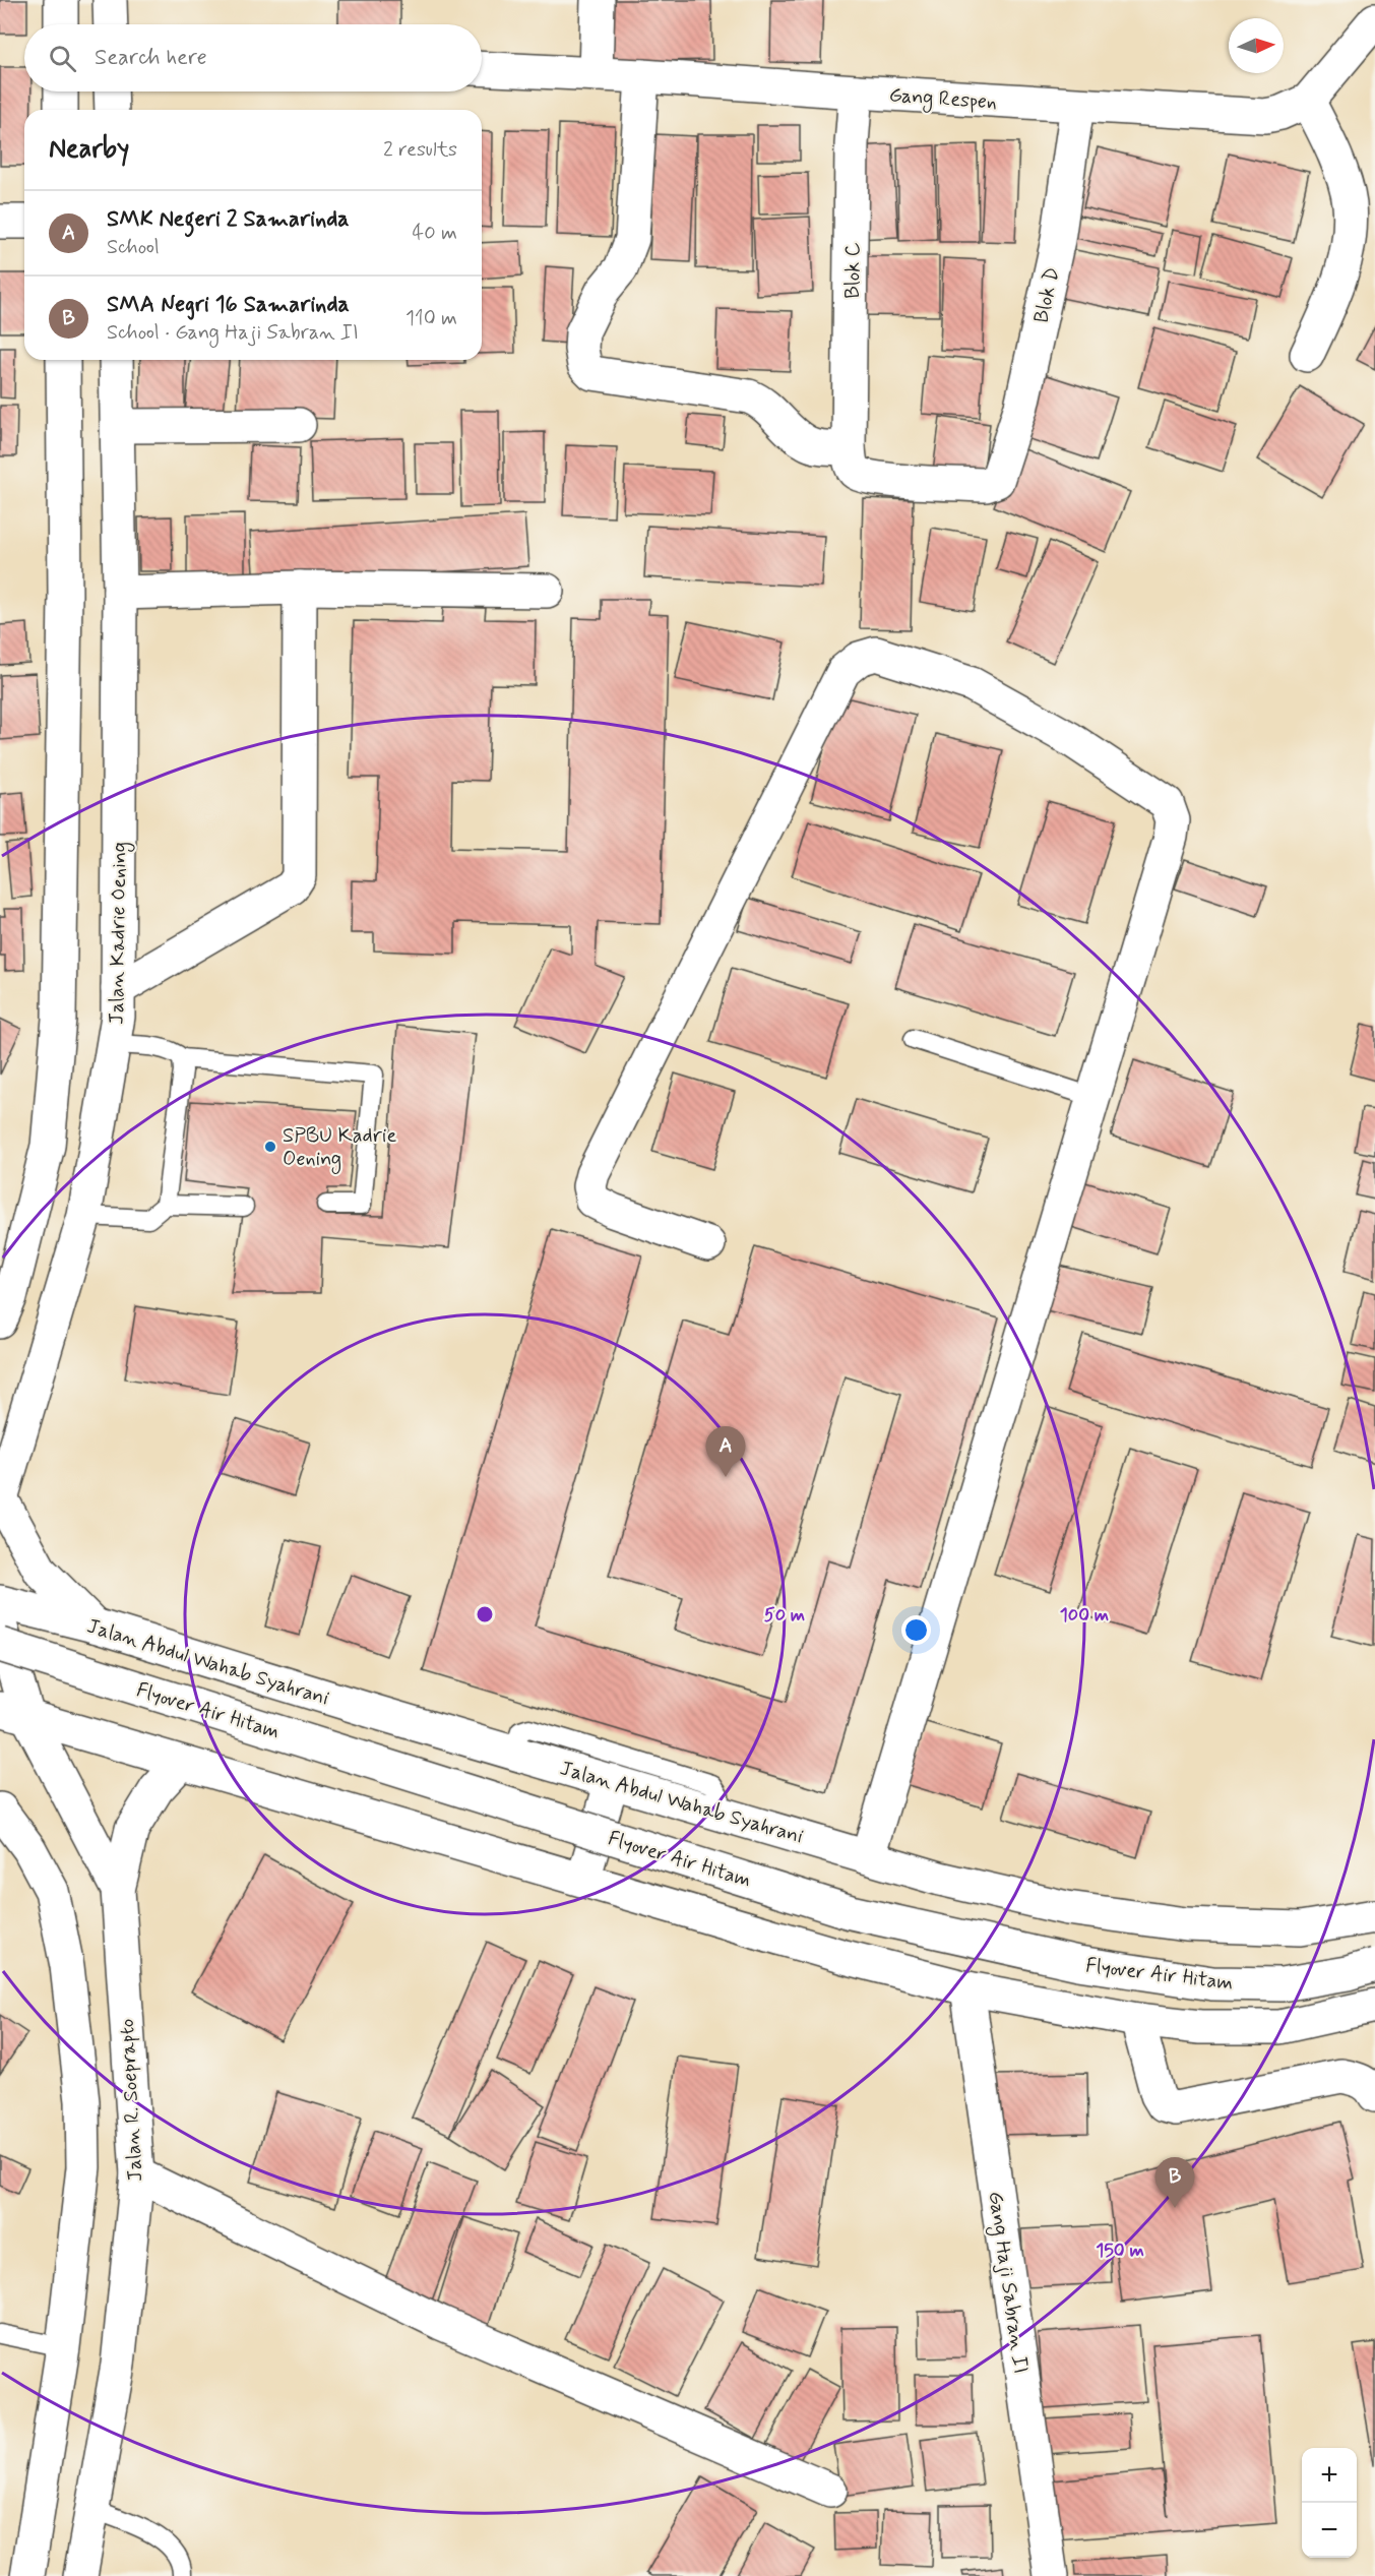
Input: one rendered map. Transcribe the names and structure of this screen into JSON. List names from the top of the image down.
{
  "streets": {
    "main road": [
      "Gang Respen",
      "Blok C",
      "Blok D",
      "Jalan Kadrie Oening",
      "Jalan Abdul Wahab Syahrani",
      "Flyover Air Hitam",
      "Jalan R. Soeprapto",
      "Gang Haji Sabran II"
    ]
  },
  "crossings": [
    ["Gang Respen", "Blok C"],
    ["Gang Respen", "Blok D"],
    ["Blok C", "Blok D"]
  ],
  "places": ["SPBU Kadrie Oening"],
  "north": "right",
  "page": {
    "search": "Search here",
    "heading": ["Nearby", "2 results"],
    "list": [
      {
        "mark": "A",
        "name": "SMK Negeri 2 Samarinda",
        "note": "School",
        "value": "40 m"
      },
      {
        "mark": "B",
        "name": "SMA Negri 16 Samarinda",
        "note": "School · Gang Haji Sabran II",
        "value": "110 m"
      }
    ],
    "pins": ["A", "B"],
    "map_buttons": ["+", "−"]
  },
  "rings": ["50 m", "100 m", "150 m"]
}
